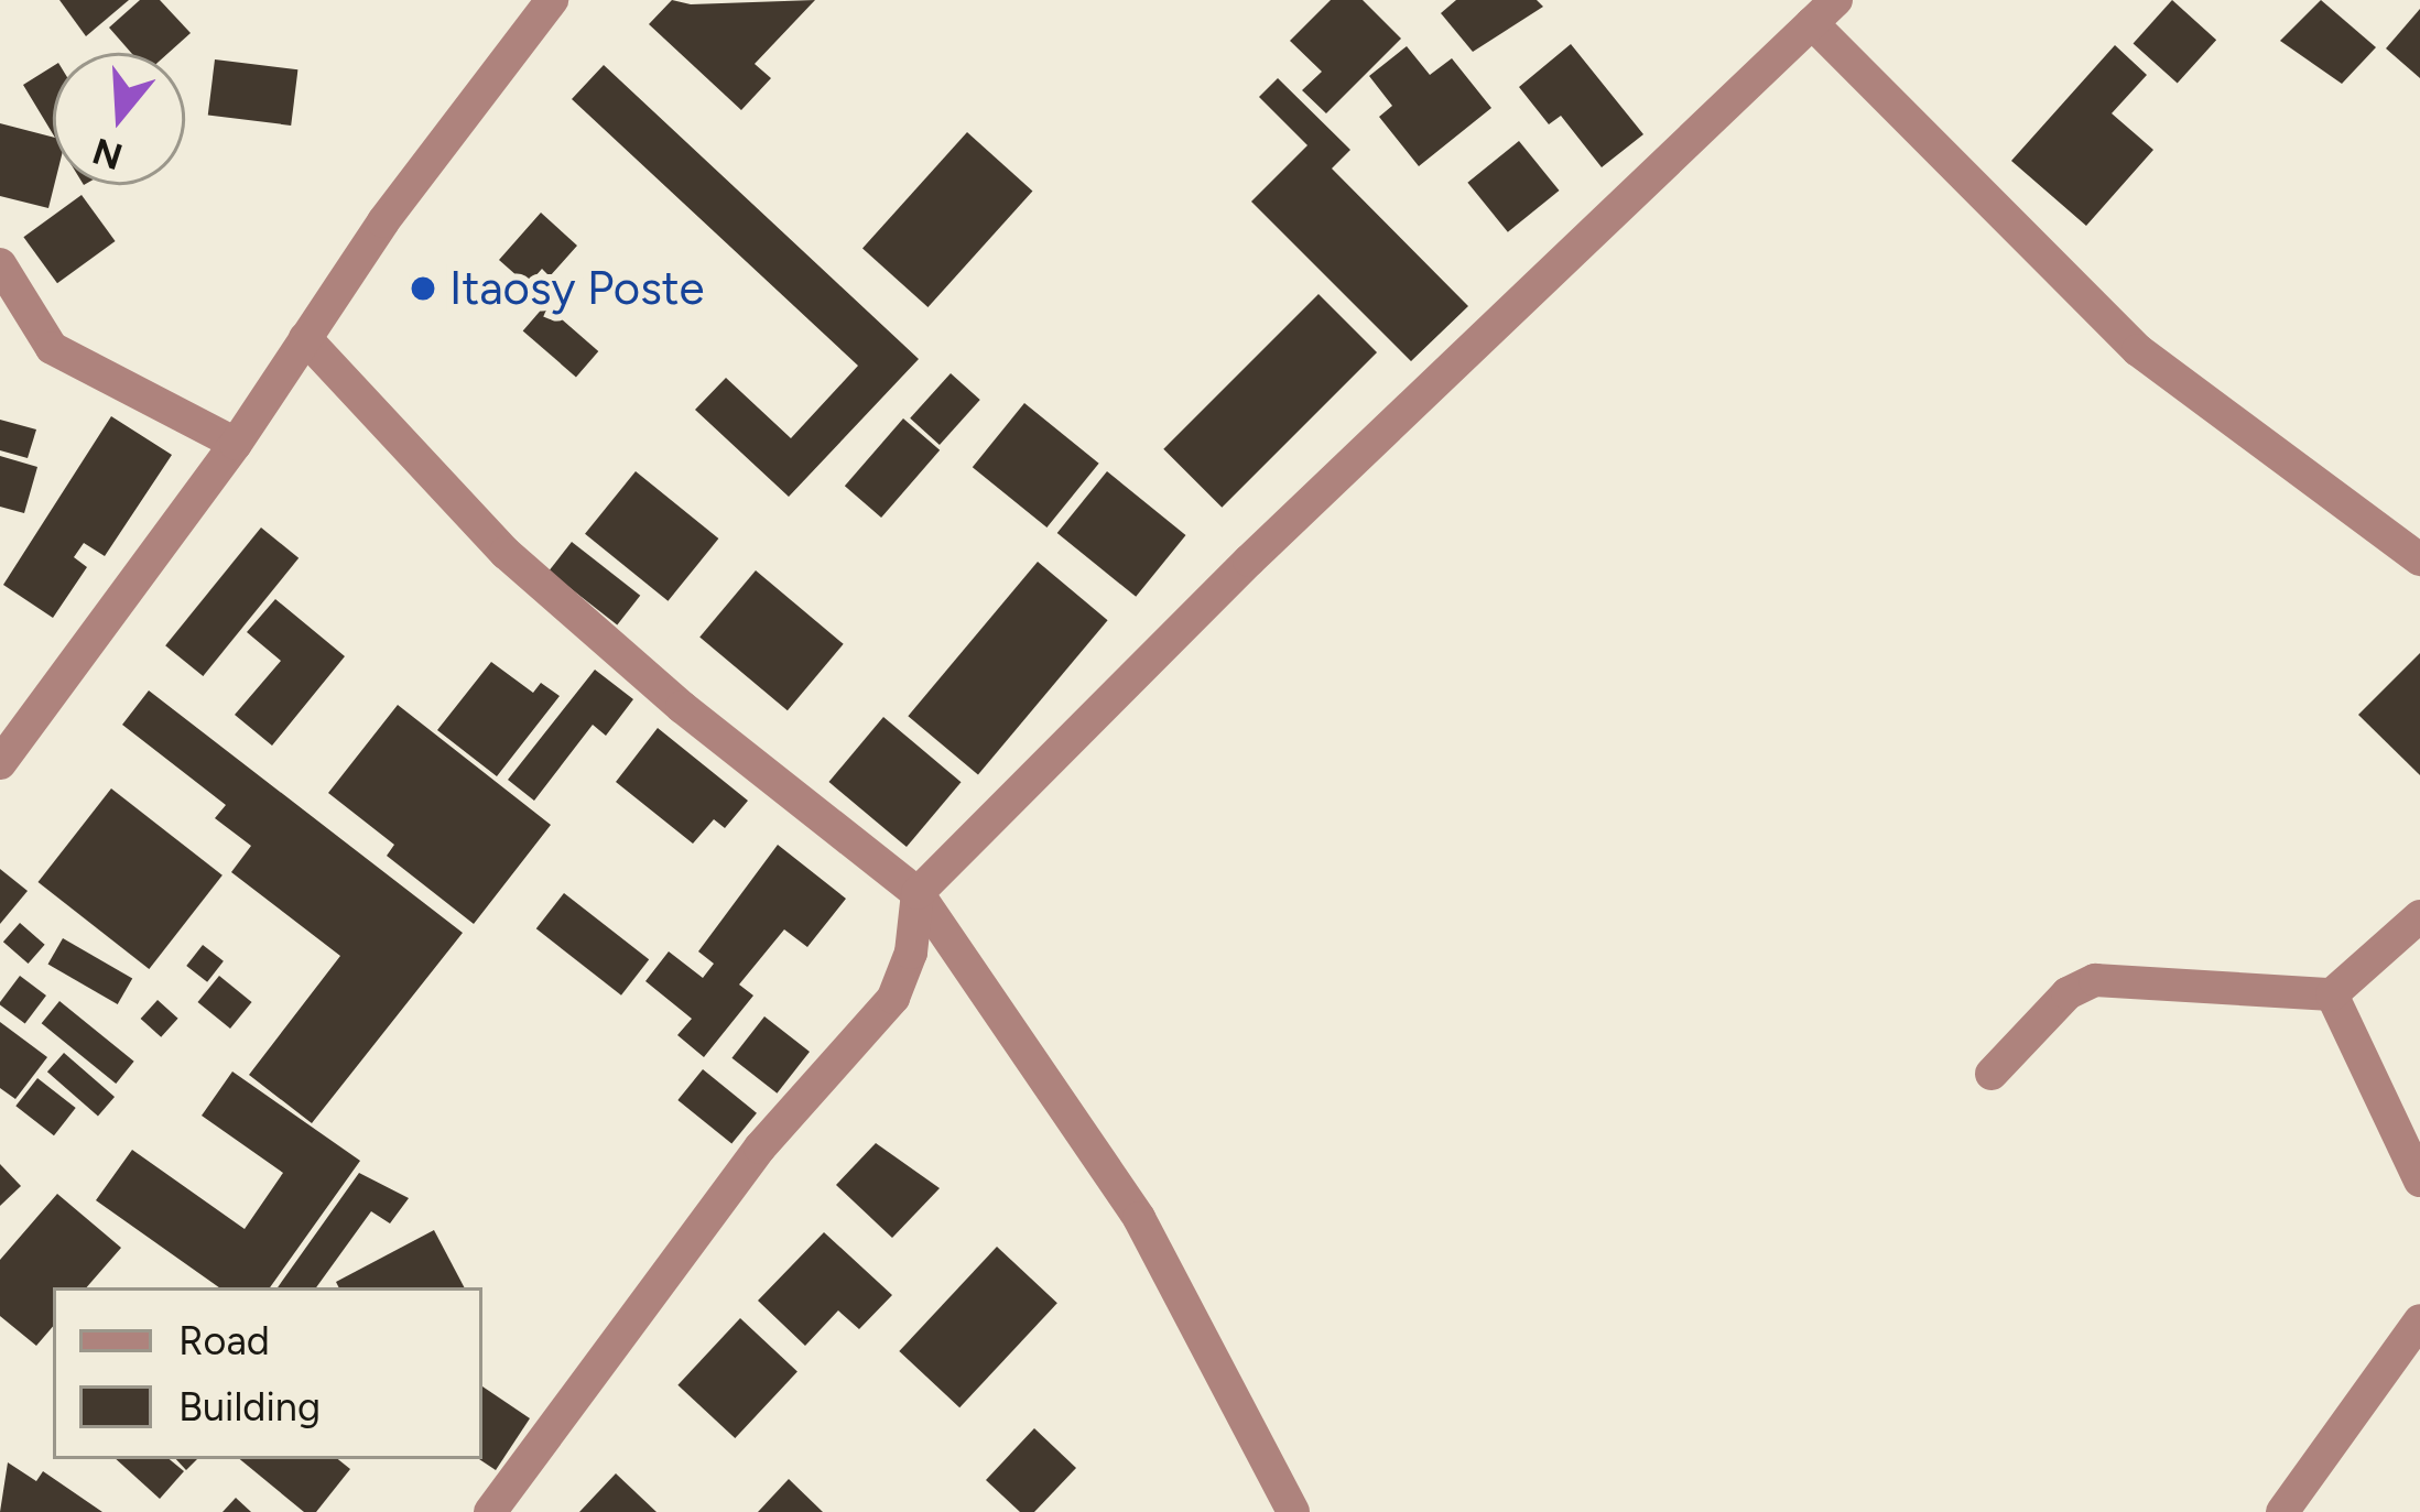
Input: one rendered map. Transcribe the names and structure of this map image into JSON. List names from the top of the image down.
{
  "places": ["Itaosy Poste"],
  "legend": ["Road", "Building"],
  "north": "bottom"
}
